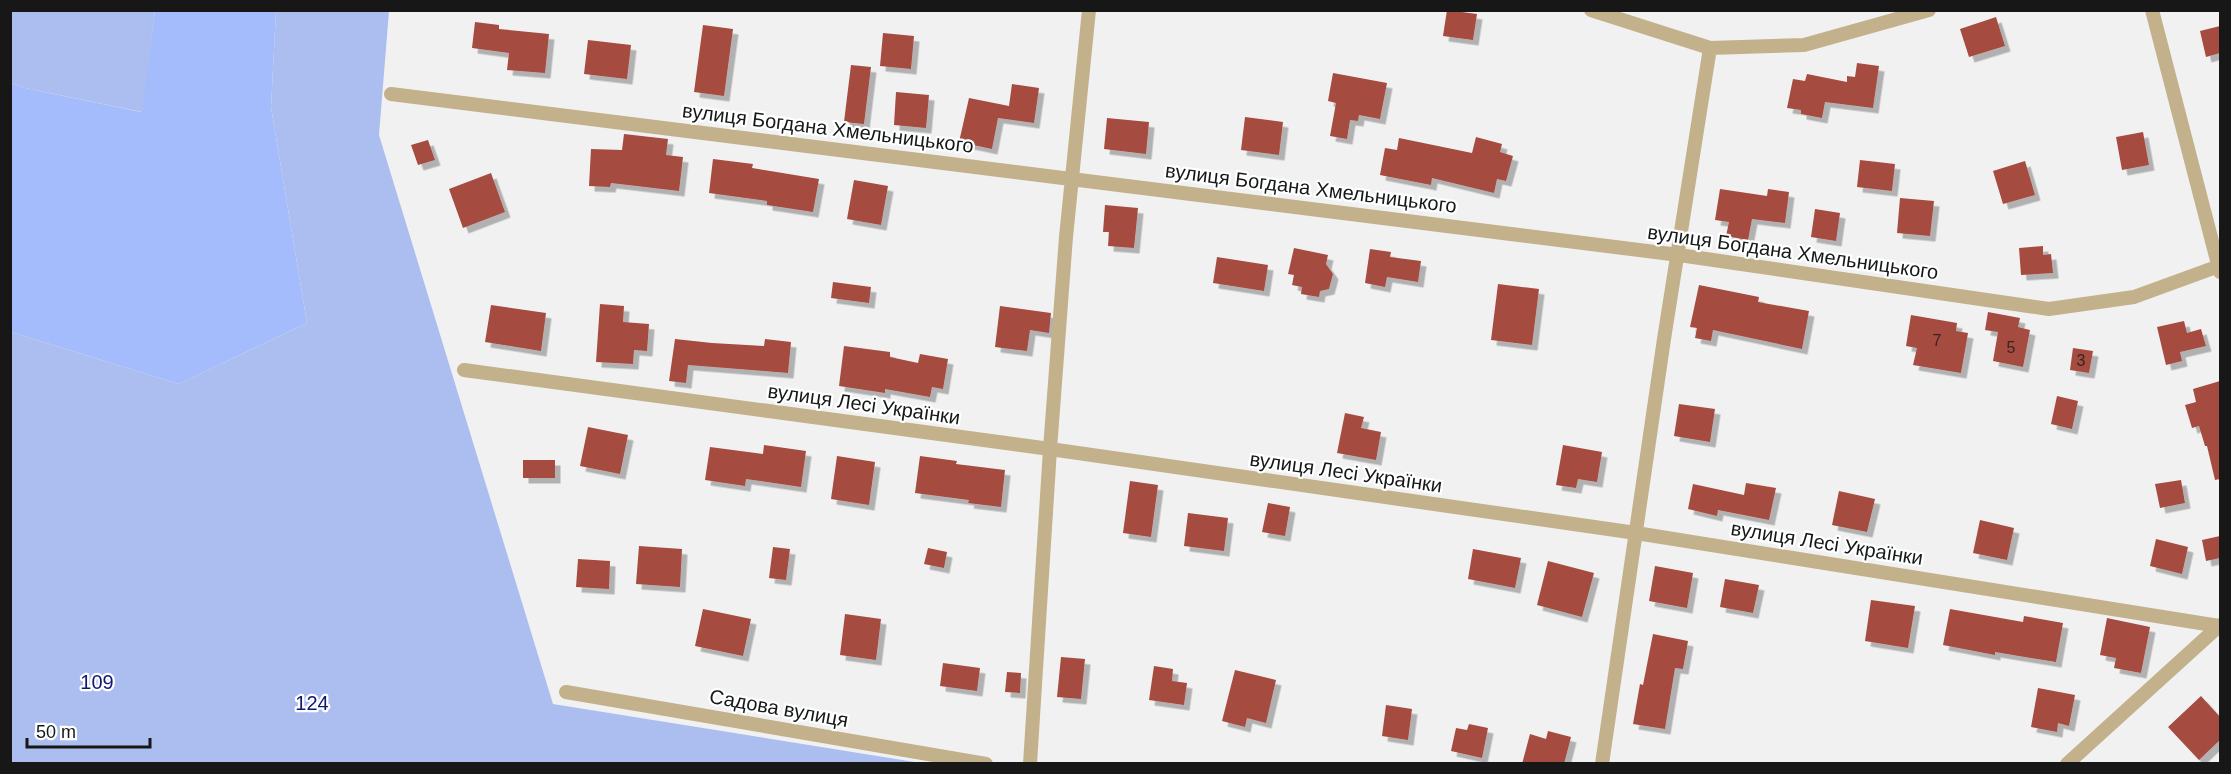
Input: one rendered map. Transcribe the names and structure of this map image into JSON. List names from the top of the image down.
{
  "streets": {
    "street": ["вулиця Богдана Хмельницького", "вулиця Лесі Українки", "Садова вулиця"]
  },
  "parks": ["109", "124"],
  "house_numbers": ["7", "5", "3"],
  "scale_bar": "50 m"
}
